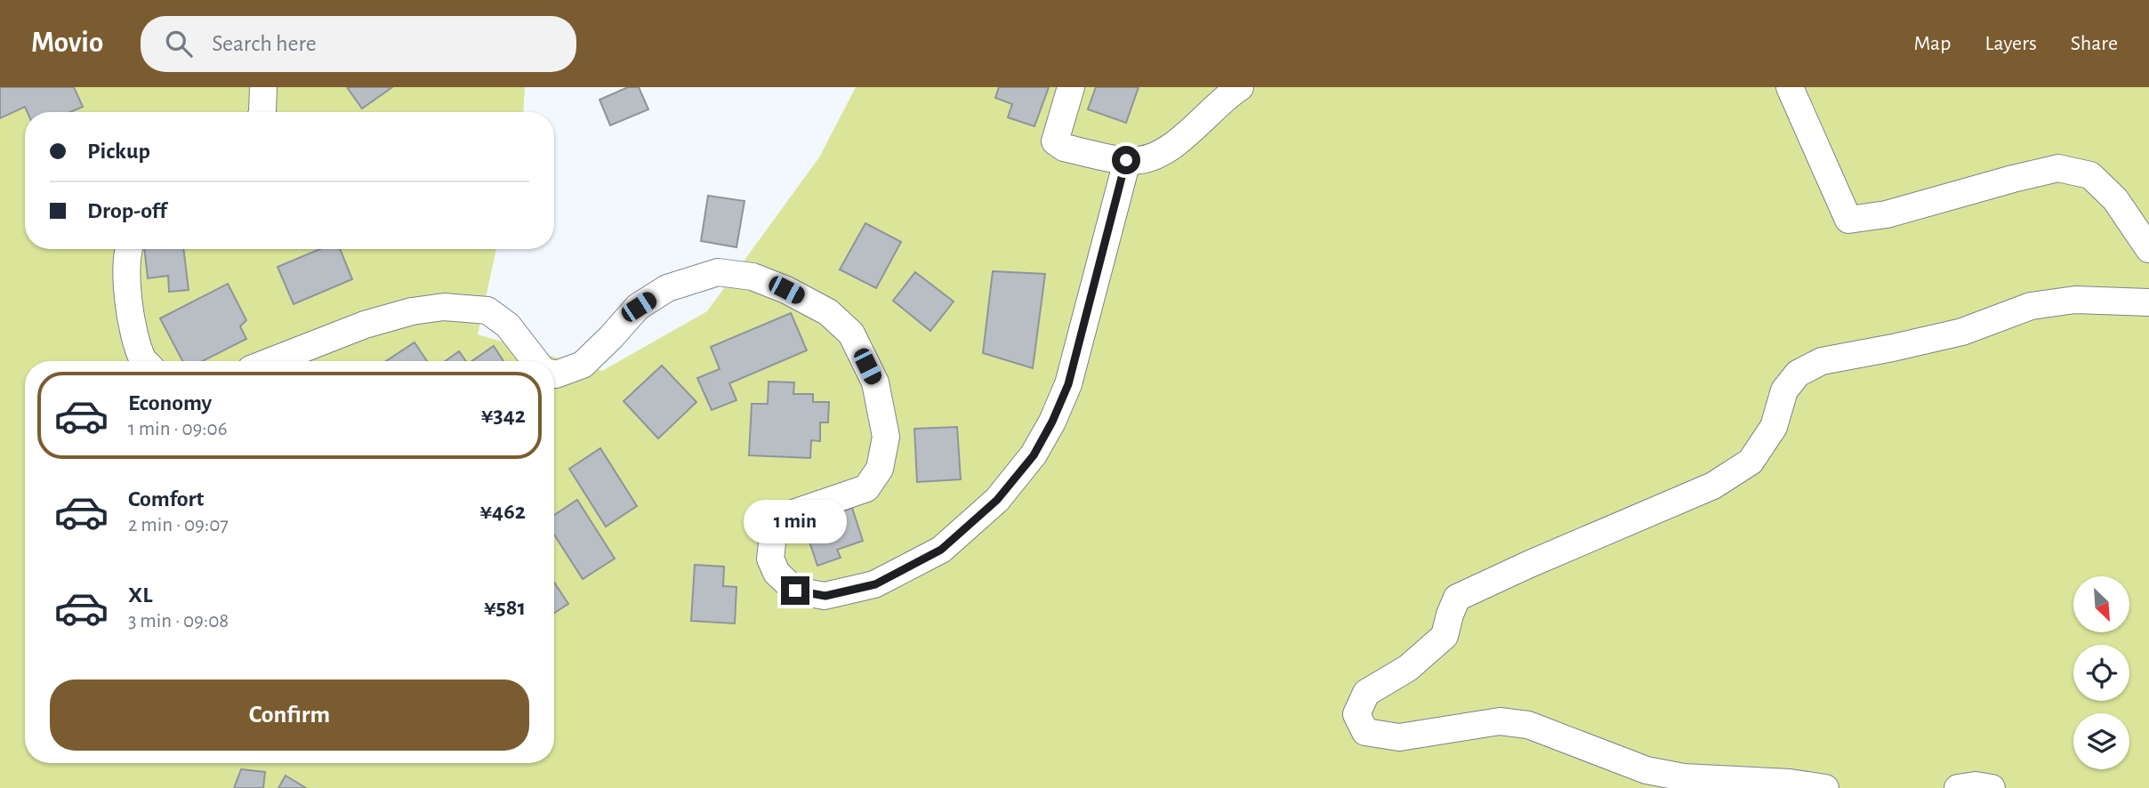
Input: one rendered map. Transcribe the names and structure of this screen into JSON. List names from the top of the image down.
{
  "north": "bottom right",
  "page": {
    "header": "Movio",
    "search": "Search here",
    "nav": ["Map", "Layers", "Share"],
    "banner": ["Pickup", "Drop-off"],
    "list": [
      {
        "name": "Economy",
        "note": "1 min · 09:06",
        "value": "¥342"
      },
      {
        "name": "Comfort",
        "note": "2 min · 09:07",
        "value": "¥462"
      },
      {
        "name": "XL",
        "note": "3 min · 09:08",
        "value": "¥581"
      }
    ],
    "bubble": "1 min",
    "buttons": "Confirm"
  }
}
